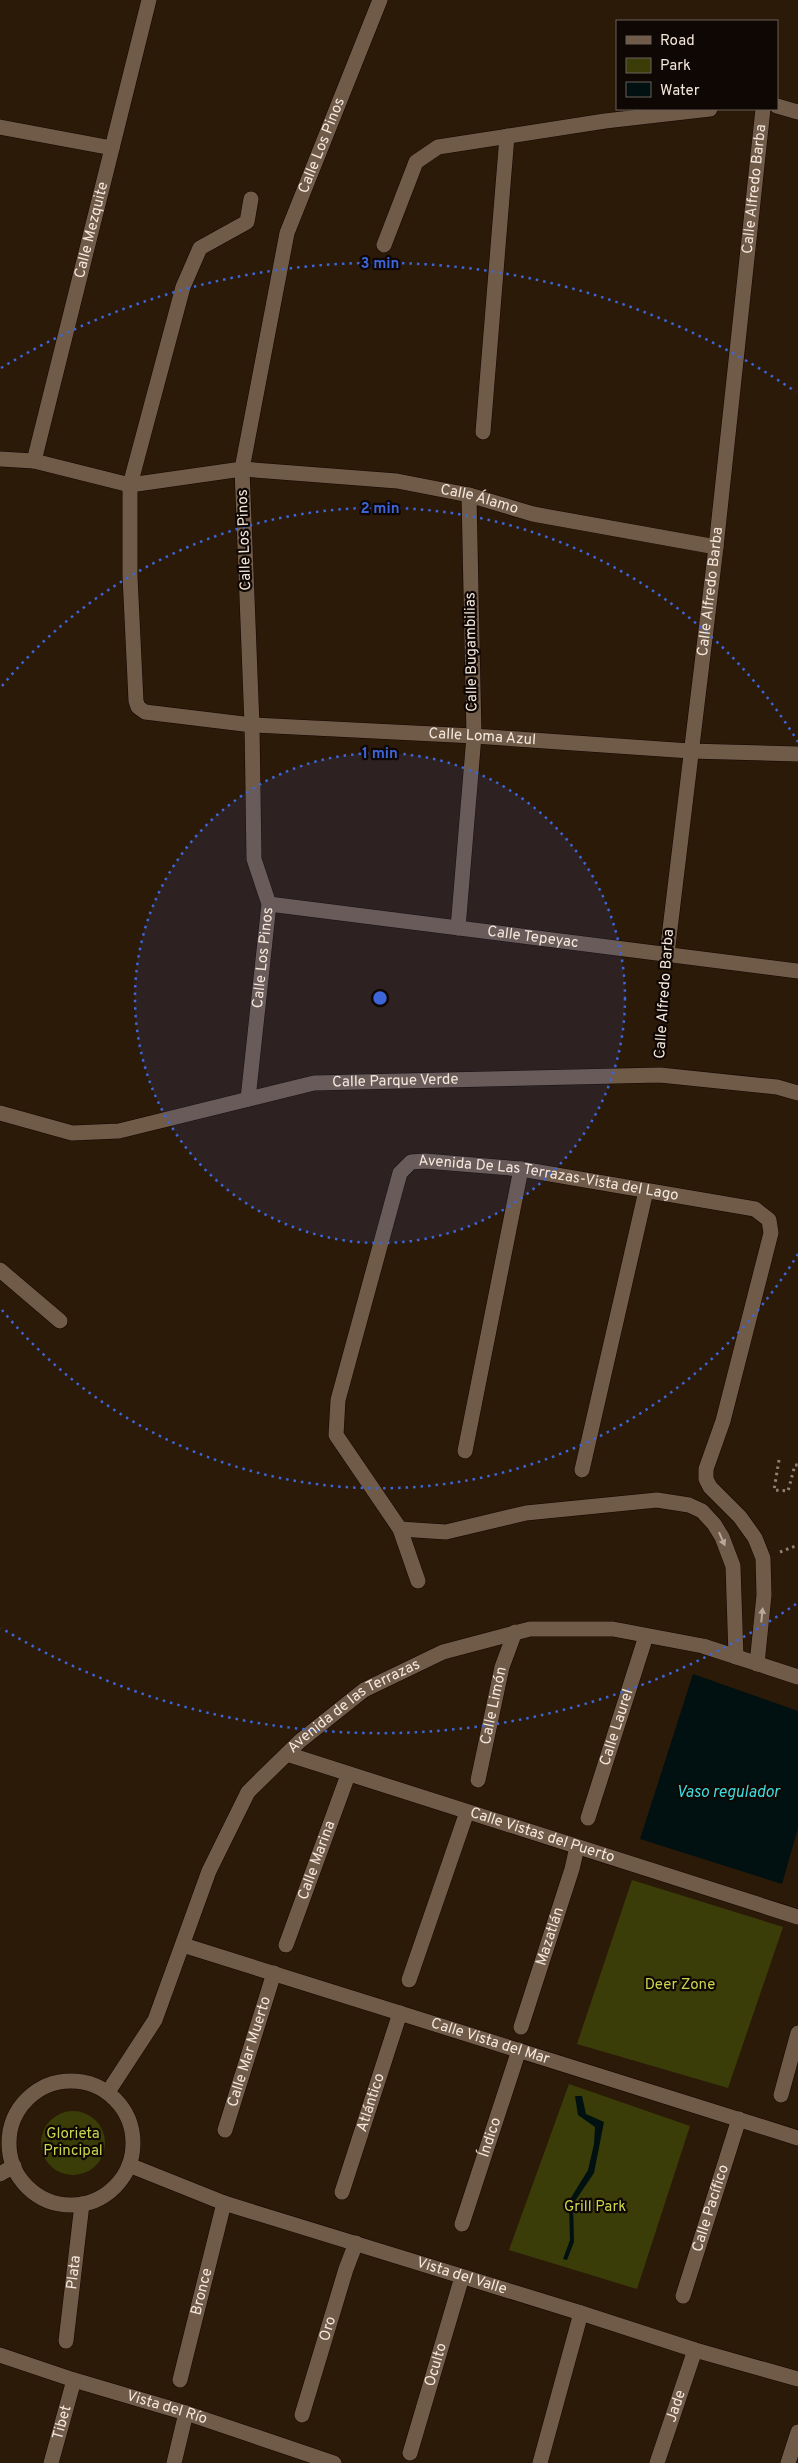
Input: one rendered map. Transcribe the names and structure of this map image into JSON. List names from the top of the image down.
{
  "streets": {
    "street": [
      "Calle Los Pinos",
      "Calle Alfredo Barba",
      "Calle Mezquite",
      "Calle Álamo",
      "Calle Bugambilias",
      "Calle Loma Azul",
      "Calle Tepeyac",
      "Calle Parque Verde",
      "Avenida De Las Terrazas-Vista del Lago",
      "Calle Limón",
      "Avenida de las Terrazas",
      "Calle Laurel",
      "Calle Vistas del Puerto",
      "Calle Marina",
      "Mazatlán",
      "Calle Vista del Mar",
      "Calle Mar Muerto",
      "Atlántico",
      "Índico",
      "Calle Pacífico",
      "Plata",
      "Vista del Valle",
      "Bronce",
      "Oro",
      "Oculto",
      "Jade",
      "Vista del Río",
      "Tibet"
    ]
  },
  "crossings": [
    ["Calle Los Pinos", "Calle Álamo"],
    ["Calle Los Pinos", "Calle Loma Azul"],
    ["Calle Los Pinos", "Calle Tepeyac"],
    ["Calle Los Pinos", "Calle Parque Verde"],
    ["Calle Alfredo Barba", "Calle Álamo"],
    ["Calle Alfredo Barba", "Calle Loma Azul"],
    ["Calle Alfredo Barba", "Calle Tepeyac"],
    ["Calle Alfredo Barba", "Calle Parque Verde"],
    ["Calle Álamo", "Calle Bugambilias"],
    ["Calle Álamo", "Calle Loma Azul"],
    ["Calle Bugambilias", "Calle Loma Azul"],
    ["Calle Bugambilias", "Calle Tepeyac"],
    ["Avenida De Las Terrazas-Vista del Lago", "Avenida de las Terrazas"],
    ["Calle Limón", "Avenida de las Terrazas"],
    ["Avenida de las Terrazas", "Calle Laurel"],
    ["Avenida de las Terrazas", "Calle Vistas del Puerto"],
    ["Avenida de las Terrazas", "Calle Vista del Mar"],
    ["Avenida de las Terrazas", "Plata"],
    ["Avenida de las Terrazas", "Vista del Valle"],
    ["Calle Vistas del Puerto", "Calle Marina"],
    ["Calle Vistas del Puerto", "Mazatlán"],
    ["Calle Vista del Mar", "Calle Mar Muerto"],
    ["Calle Vista del Mar", "Atlántico"],
    ["Calle Vista del Mar", "Índico"],
    ["Calle Vista del Mar", "Calle Pacífico"],
    ["Plata", "Vista del Valle"],
    ["Vista del Valle", "Bronce"],
    ["Vista del Valle", "Oro"],
    ["Vista del Valle", "Oculto"],
    ["Vista del Valle", "Jade"],
    ["Vista del Río", "Tibet"]
  ],
  "one_way": ["Avenida De Las Terrazas-Vista del Lago"],
  "water": ["Vaso regulador"],
  "parks": ["Deer Zone", "Glorieta Principal", "Grill Park"],
  "legend": ["Road", "Park", "Water"],
  "rings": ["3 min", "2 min", "1 min"]
}
